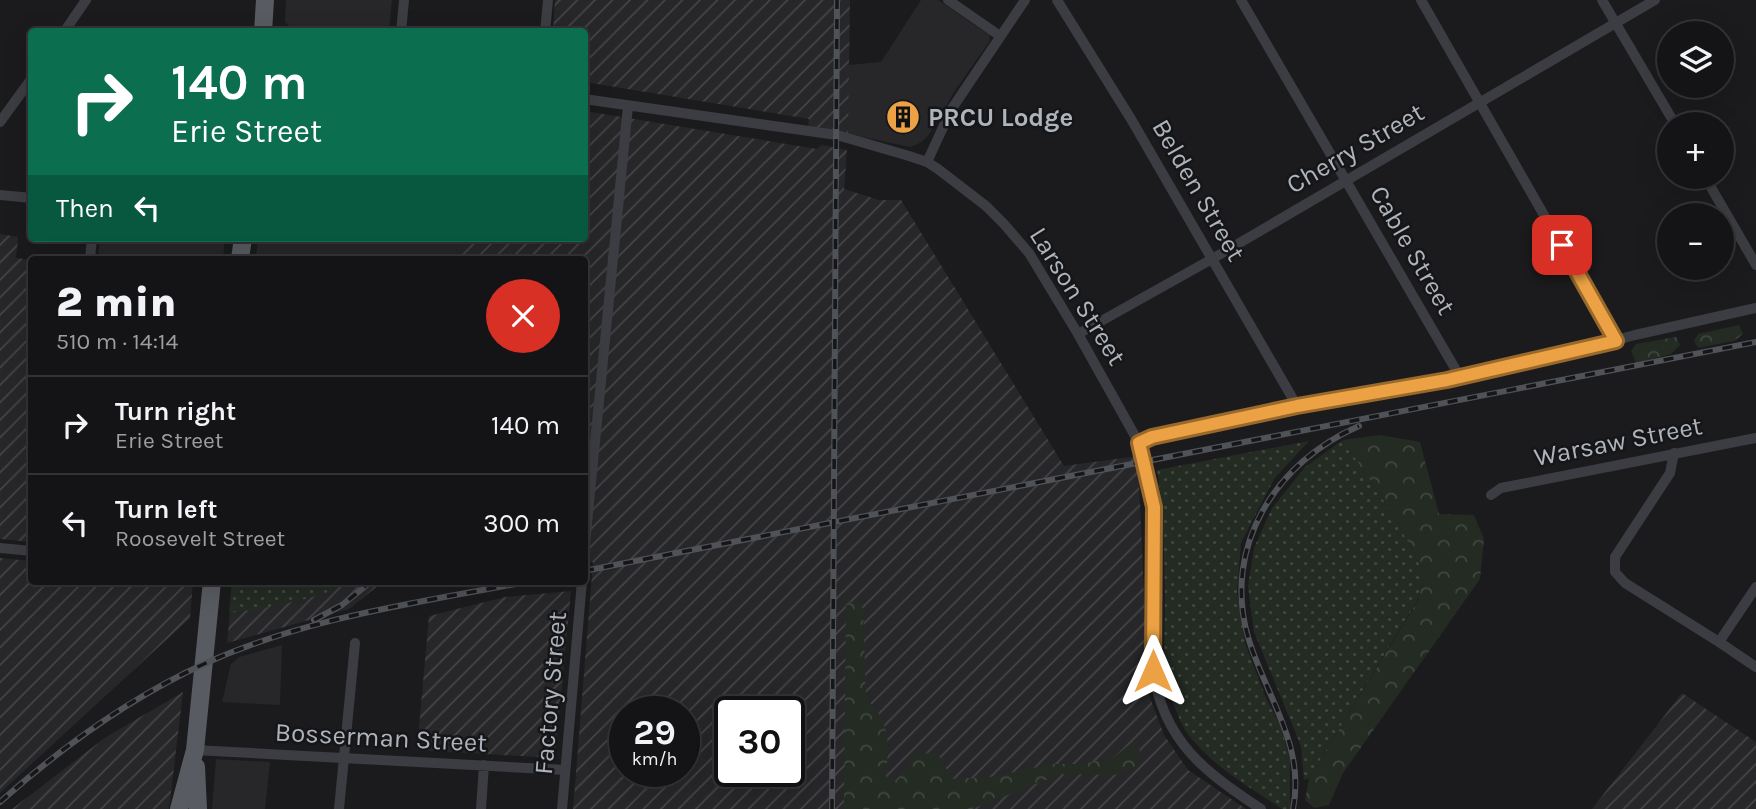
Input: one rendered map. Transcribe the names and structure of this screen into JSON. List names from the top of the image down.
{
  "streets": {
    "street": [
      "Cherry Street",
      "Belden Street",
      "Cable Street",
      "Larson Street",
      "Warsaw Street",
      "Factory Street",
      "Bosserman Street"
    ]
  },
  "crossings": [
    ["Cherry Street", "Belden Street"],
    ["Cherry Street", "Cable Street"],
    ["Cherry Street", "Larson Street"],
    ["Factory Street", "Bosserman Street"]
  ],
  "places": {
    "building": ["PRCU Lodge"]
  },
  "page": {
    "map_buttons": ["+", "−"],
    "turn": ["140 m", "Erie Street"],
    "then": "Then",
    "heading": ["2 min", "510 m · 14:14"],
    "list": [
      {
        "name": "Turn right",
        "note": "Erie Street",
        "value": "140 m"
      },
      {
        "name": "Turn left",
        "note": "Roosevelt Street",
        "value": "300 m"
      }
    ],
    "speed": "29 km/h",
    "limit": "30"
  }
}
